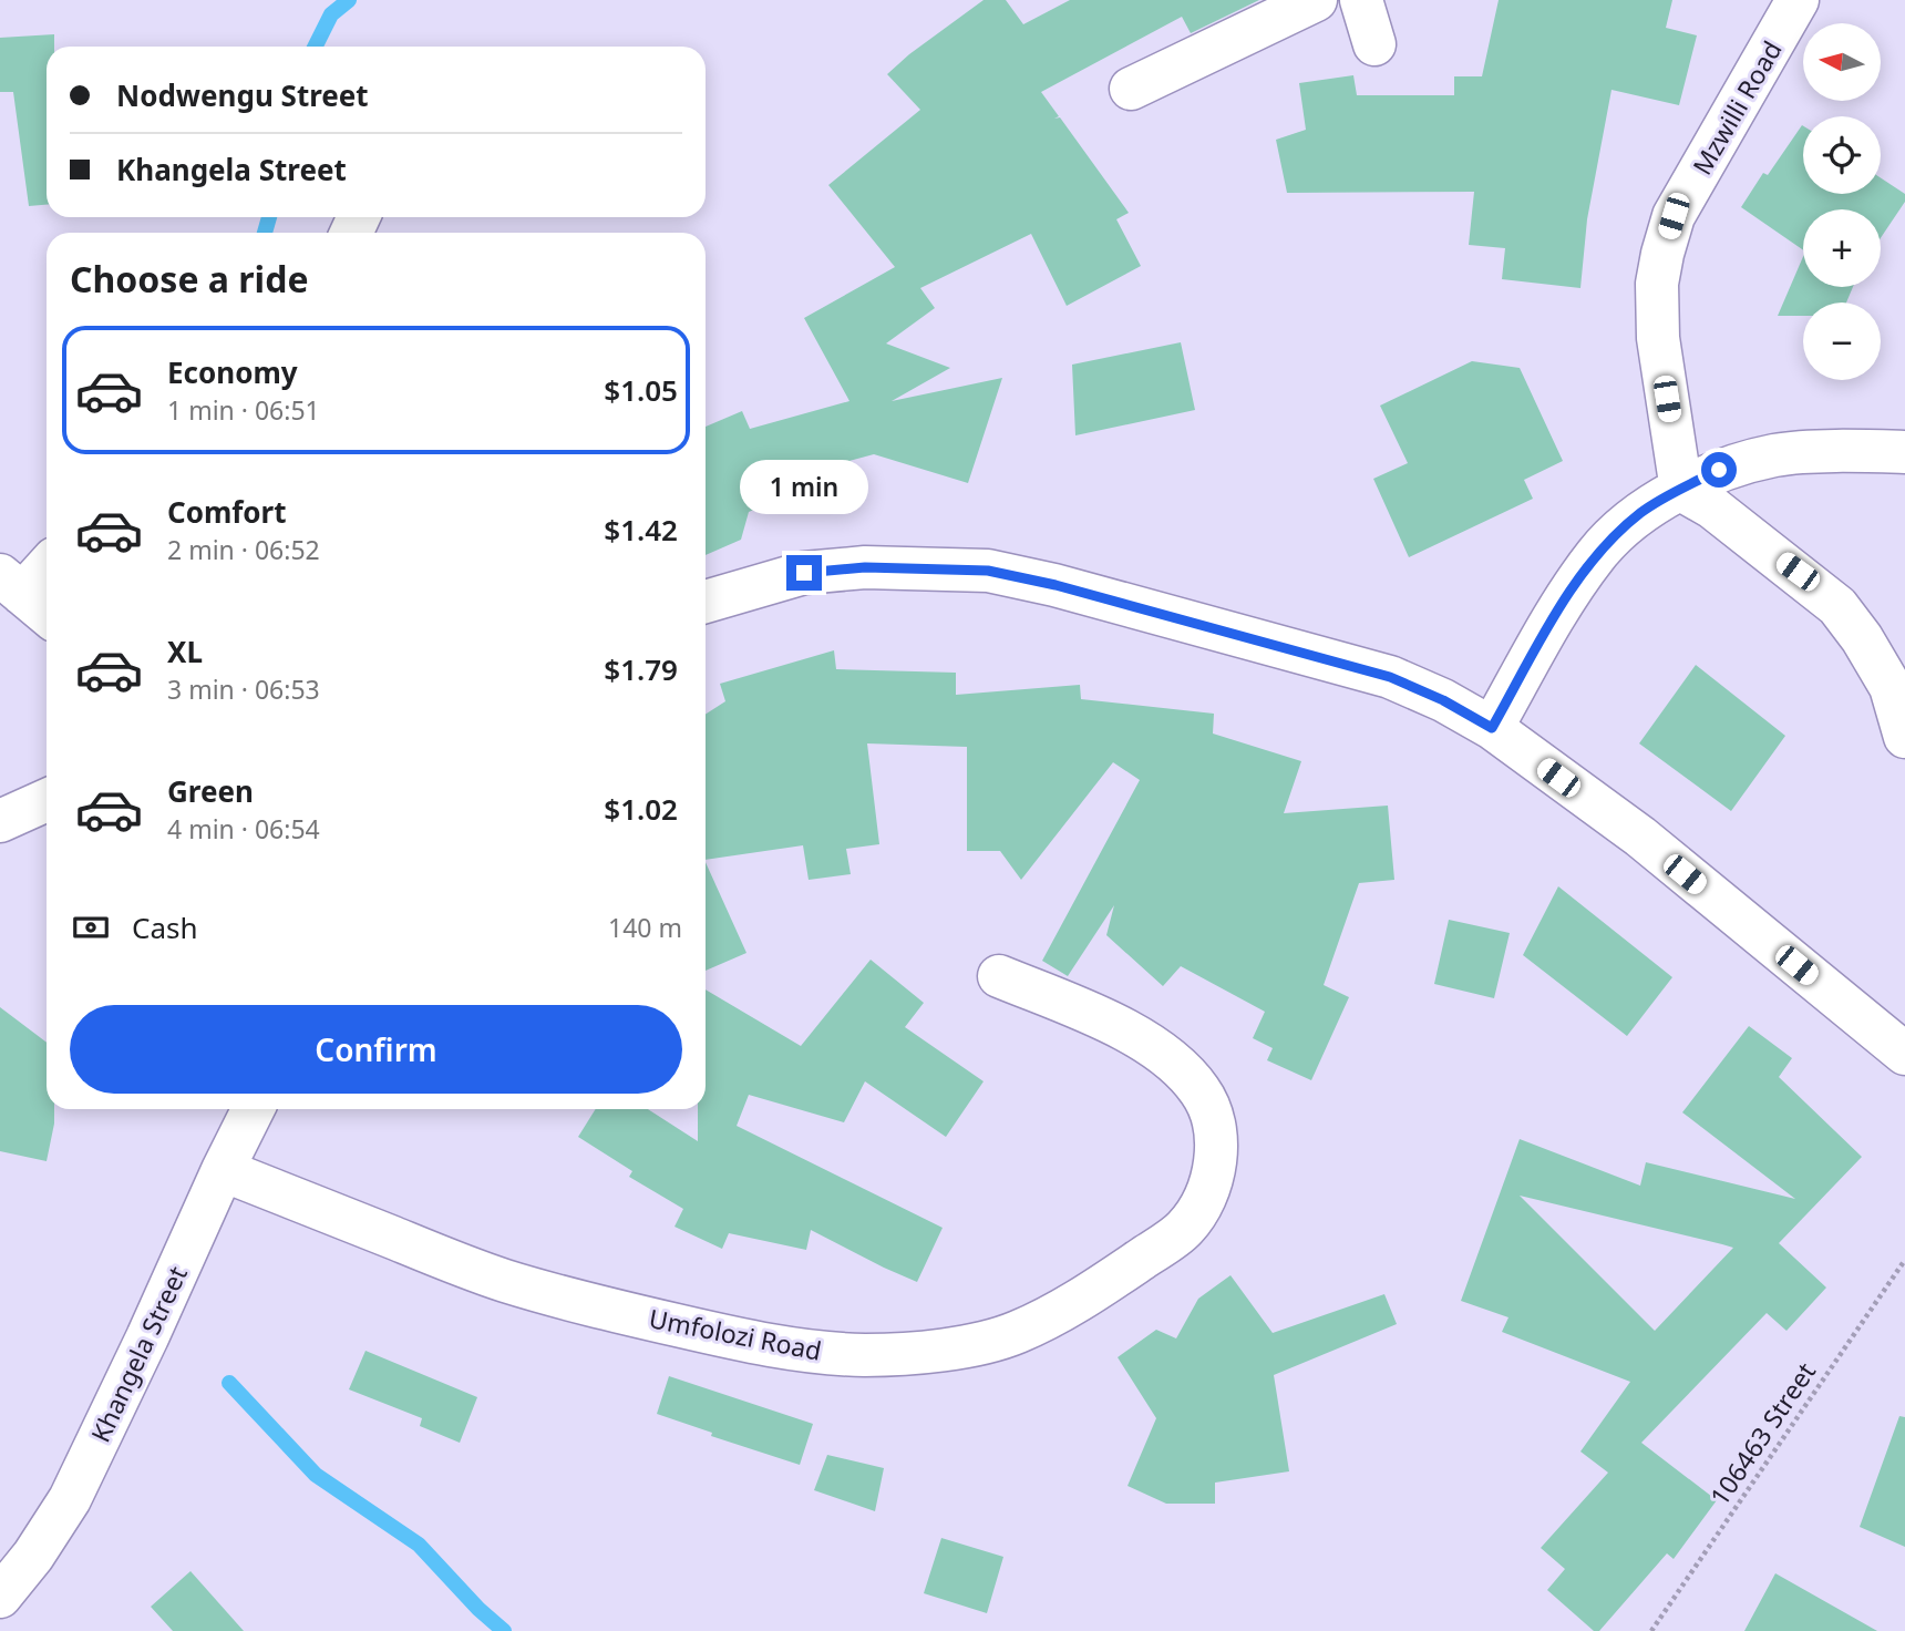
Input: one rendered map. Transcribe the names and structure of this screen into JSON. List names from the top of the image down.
{
  "streets": {
    "street": ["Mzwilli Road", "Umfolozi Road", "Khangela Street"],
    "path": ["106463 Street"]
  },
  "crossings": [
    ["Umfolozi Road", "Khangela Street"]
  ],
  "north": "left",
  "page": {
    "map_buttons": ["+", "−"],
    "banner": ["Nodwengu Street", "Khangela Street"],
    "heading": "Choose a ride",
    "list": [
      {
        "name": "Economy",
        "note": "1 min · 06:51",
        "value": "$1.05"
      },
      {
        "name": "Comfort",
        "note": "2 min · 06:52",
        "value": "$1.42"
      },
      {
        "name": "XL",
        "note": "3 min · 06:53",
        "value": "$1.79"
      },
      {
        "name": "Green",
        "note": "4 min · 06:54",
        "value": "$1.02"
      }
    ],
    "bubble": "1 min",
    "pay": ["Cash", "140 m"],
    "buttons": "Confirm"
  }
}
